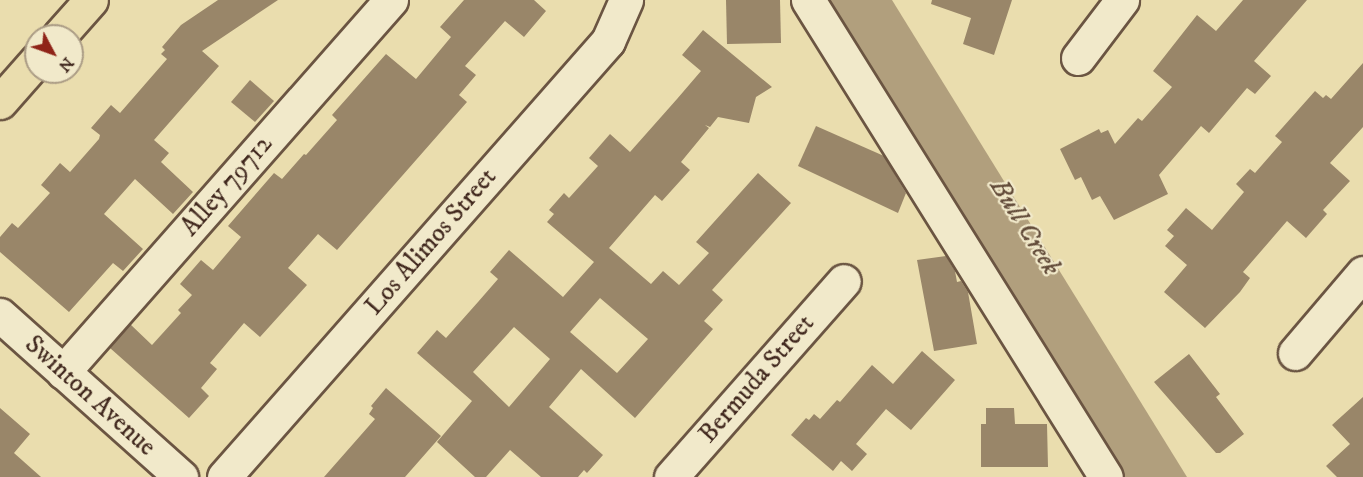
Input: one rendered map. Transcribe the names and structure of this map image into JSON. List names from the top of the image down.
{
  "streets": {
    "street": [
      "Alley 79712",
      "Los Alimos Street",
      "Bermuda Street",
      "Swinton Avenue"
    ]
  },
  "crossings": [
    ["Alley 79712", "Swinton Avenue"]
  ],
  "water": ["Bull Creek"],
  "north": "bottom right"
}
